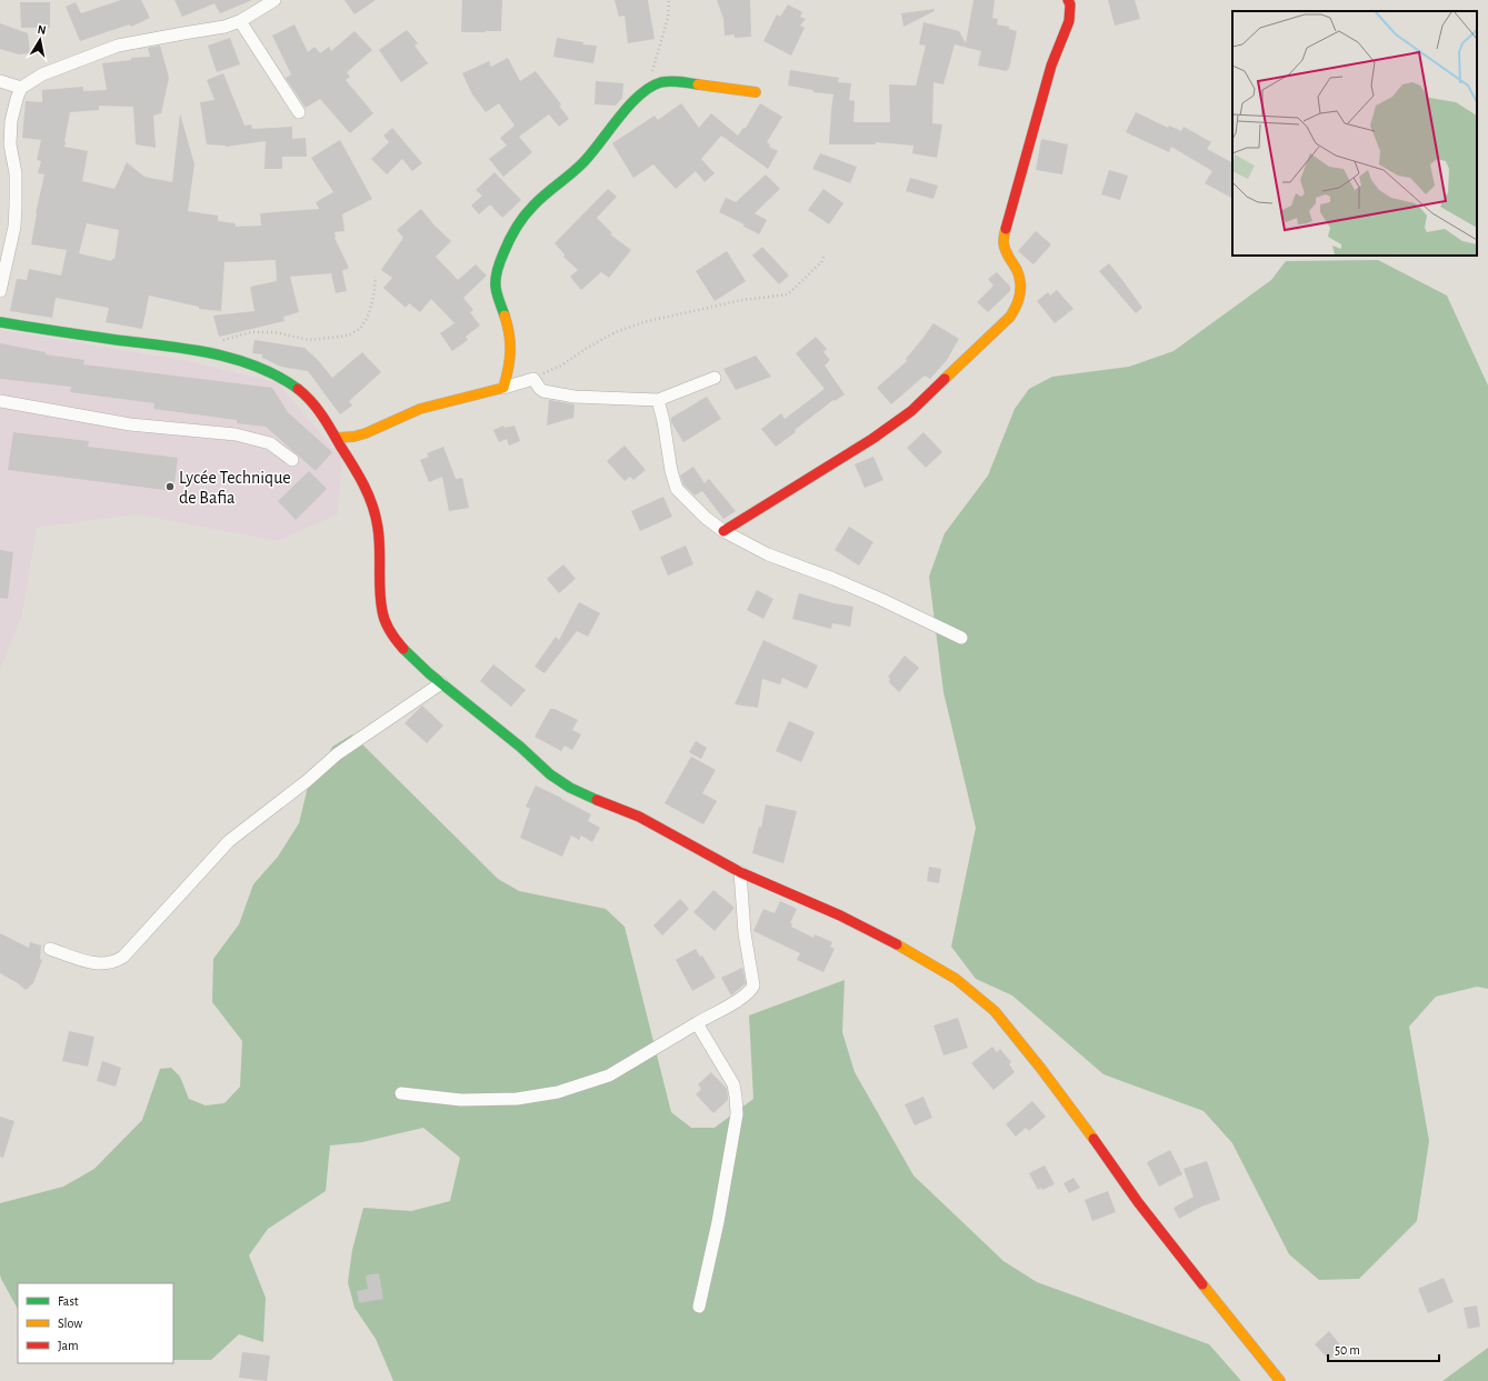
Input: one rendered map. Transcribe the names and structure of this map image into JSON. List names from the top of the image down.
{
  "places": ["Lycée Technique de Bafia"],
  "legend": ["Fast", "Slow", "Jam"],
  "scale_bar": "50 m",
  "north": "top"
}
